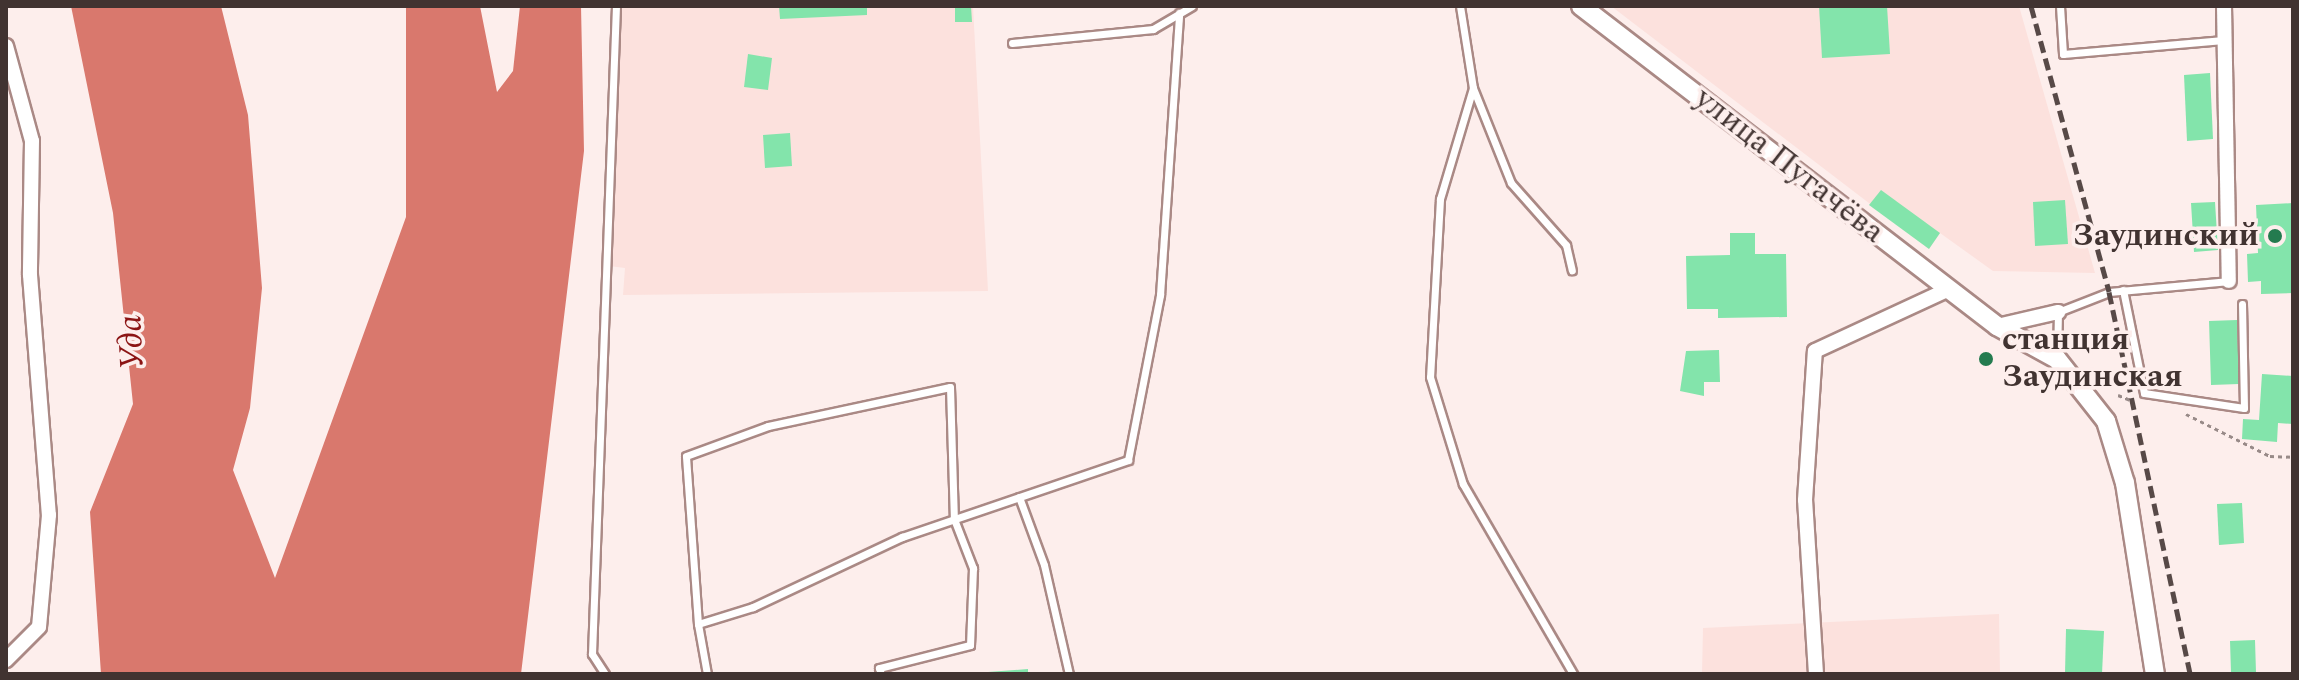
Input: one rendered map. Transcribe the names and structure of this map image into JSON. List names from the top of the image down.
{
  "streets": {
    "street": ["улица Пугачёва"]
  },
  "water": ["Уда"],
  "places": ["Заудинский", "станция Заудинская"]
}
